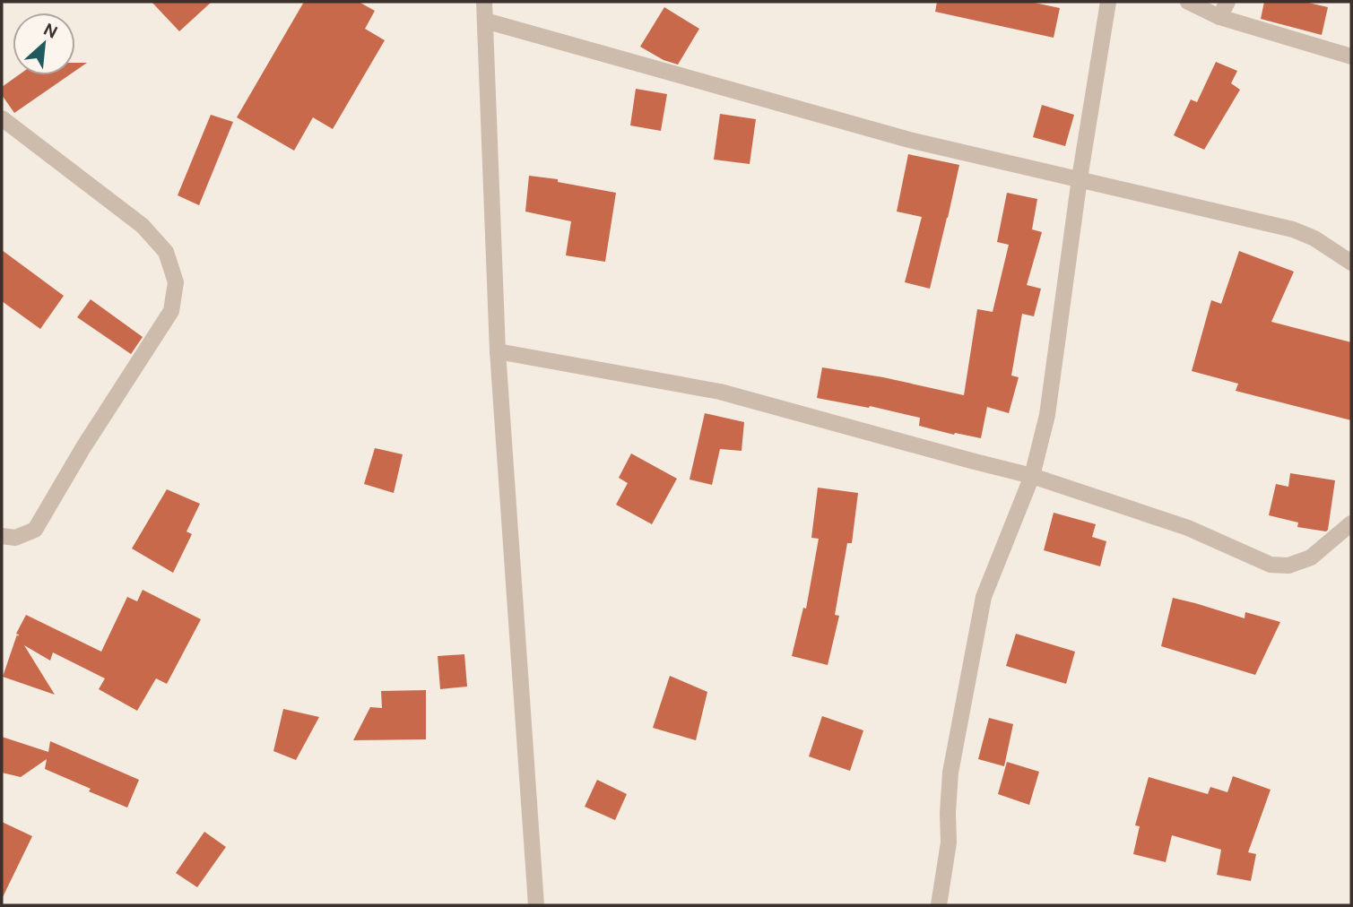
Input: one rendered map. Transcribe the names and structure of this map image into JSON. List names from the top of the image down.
{
  "north": "top right"
}
